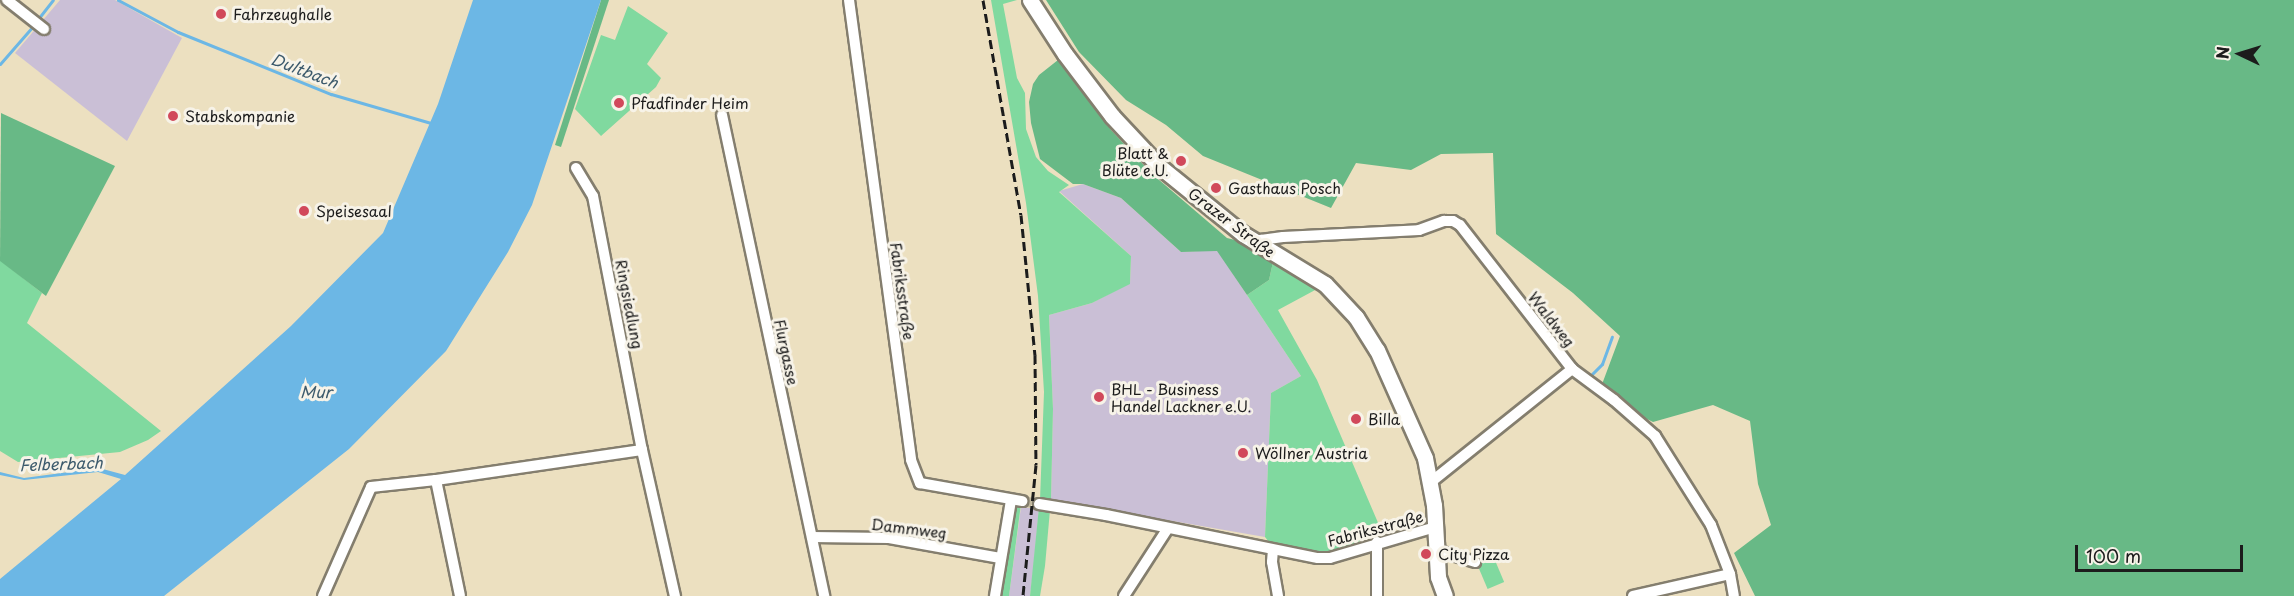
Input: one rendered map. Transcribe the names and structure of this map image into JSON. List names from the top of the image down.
{
  "streets": {
    "main road": ["Grazer Straße"],
    "street": [
      "Fabriksstraße",
      "Ringsiedlung",
      "Waldweg",
      "Flurgasse",
      "Dammweg"
    ]
  },
  "crossings": [
    ["Grazer Straße", "Fabriksstraße"],
    ["Grazer Straße", "Waldweg"],
    ["Fabriksstraße", "Dammweg"],
    ["Flurgasse", "Dammweg"]
  ],
  "water": ["Dultbach", "Mur", "Felberbach"],
  "places": [
    "Fahrzeughalle",
    "Pfadfinder Heim",
    "Stabskompanie",
    "Blatt & Blüte e.U.",
    "Gasthaus Posch",
    "Speisesaal",
    "BHL - Business Handel Lackner e.U.",
    "Billa",
    "Wöllner Austria",
    "City Pizza"
  ],
  "scale_bar": "100 m",
  "north": "left"
}
